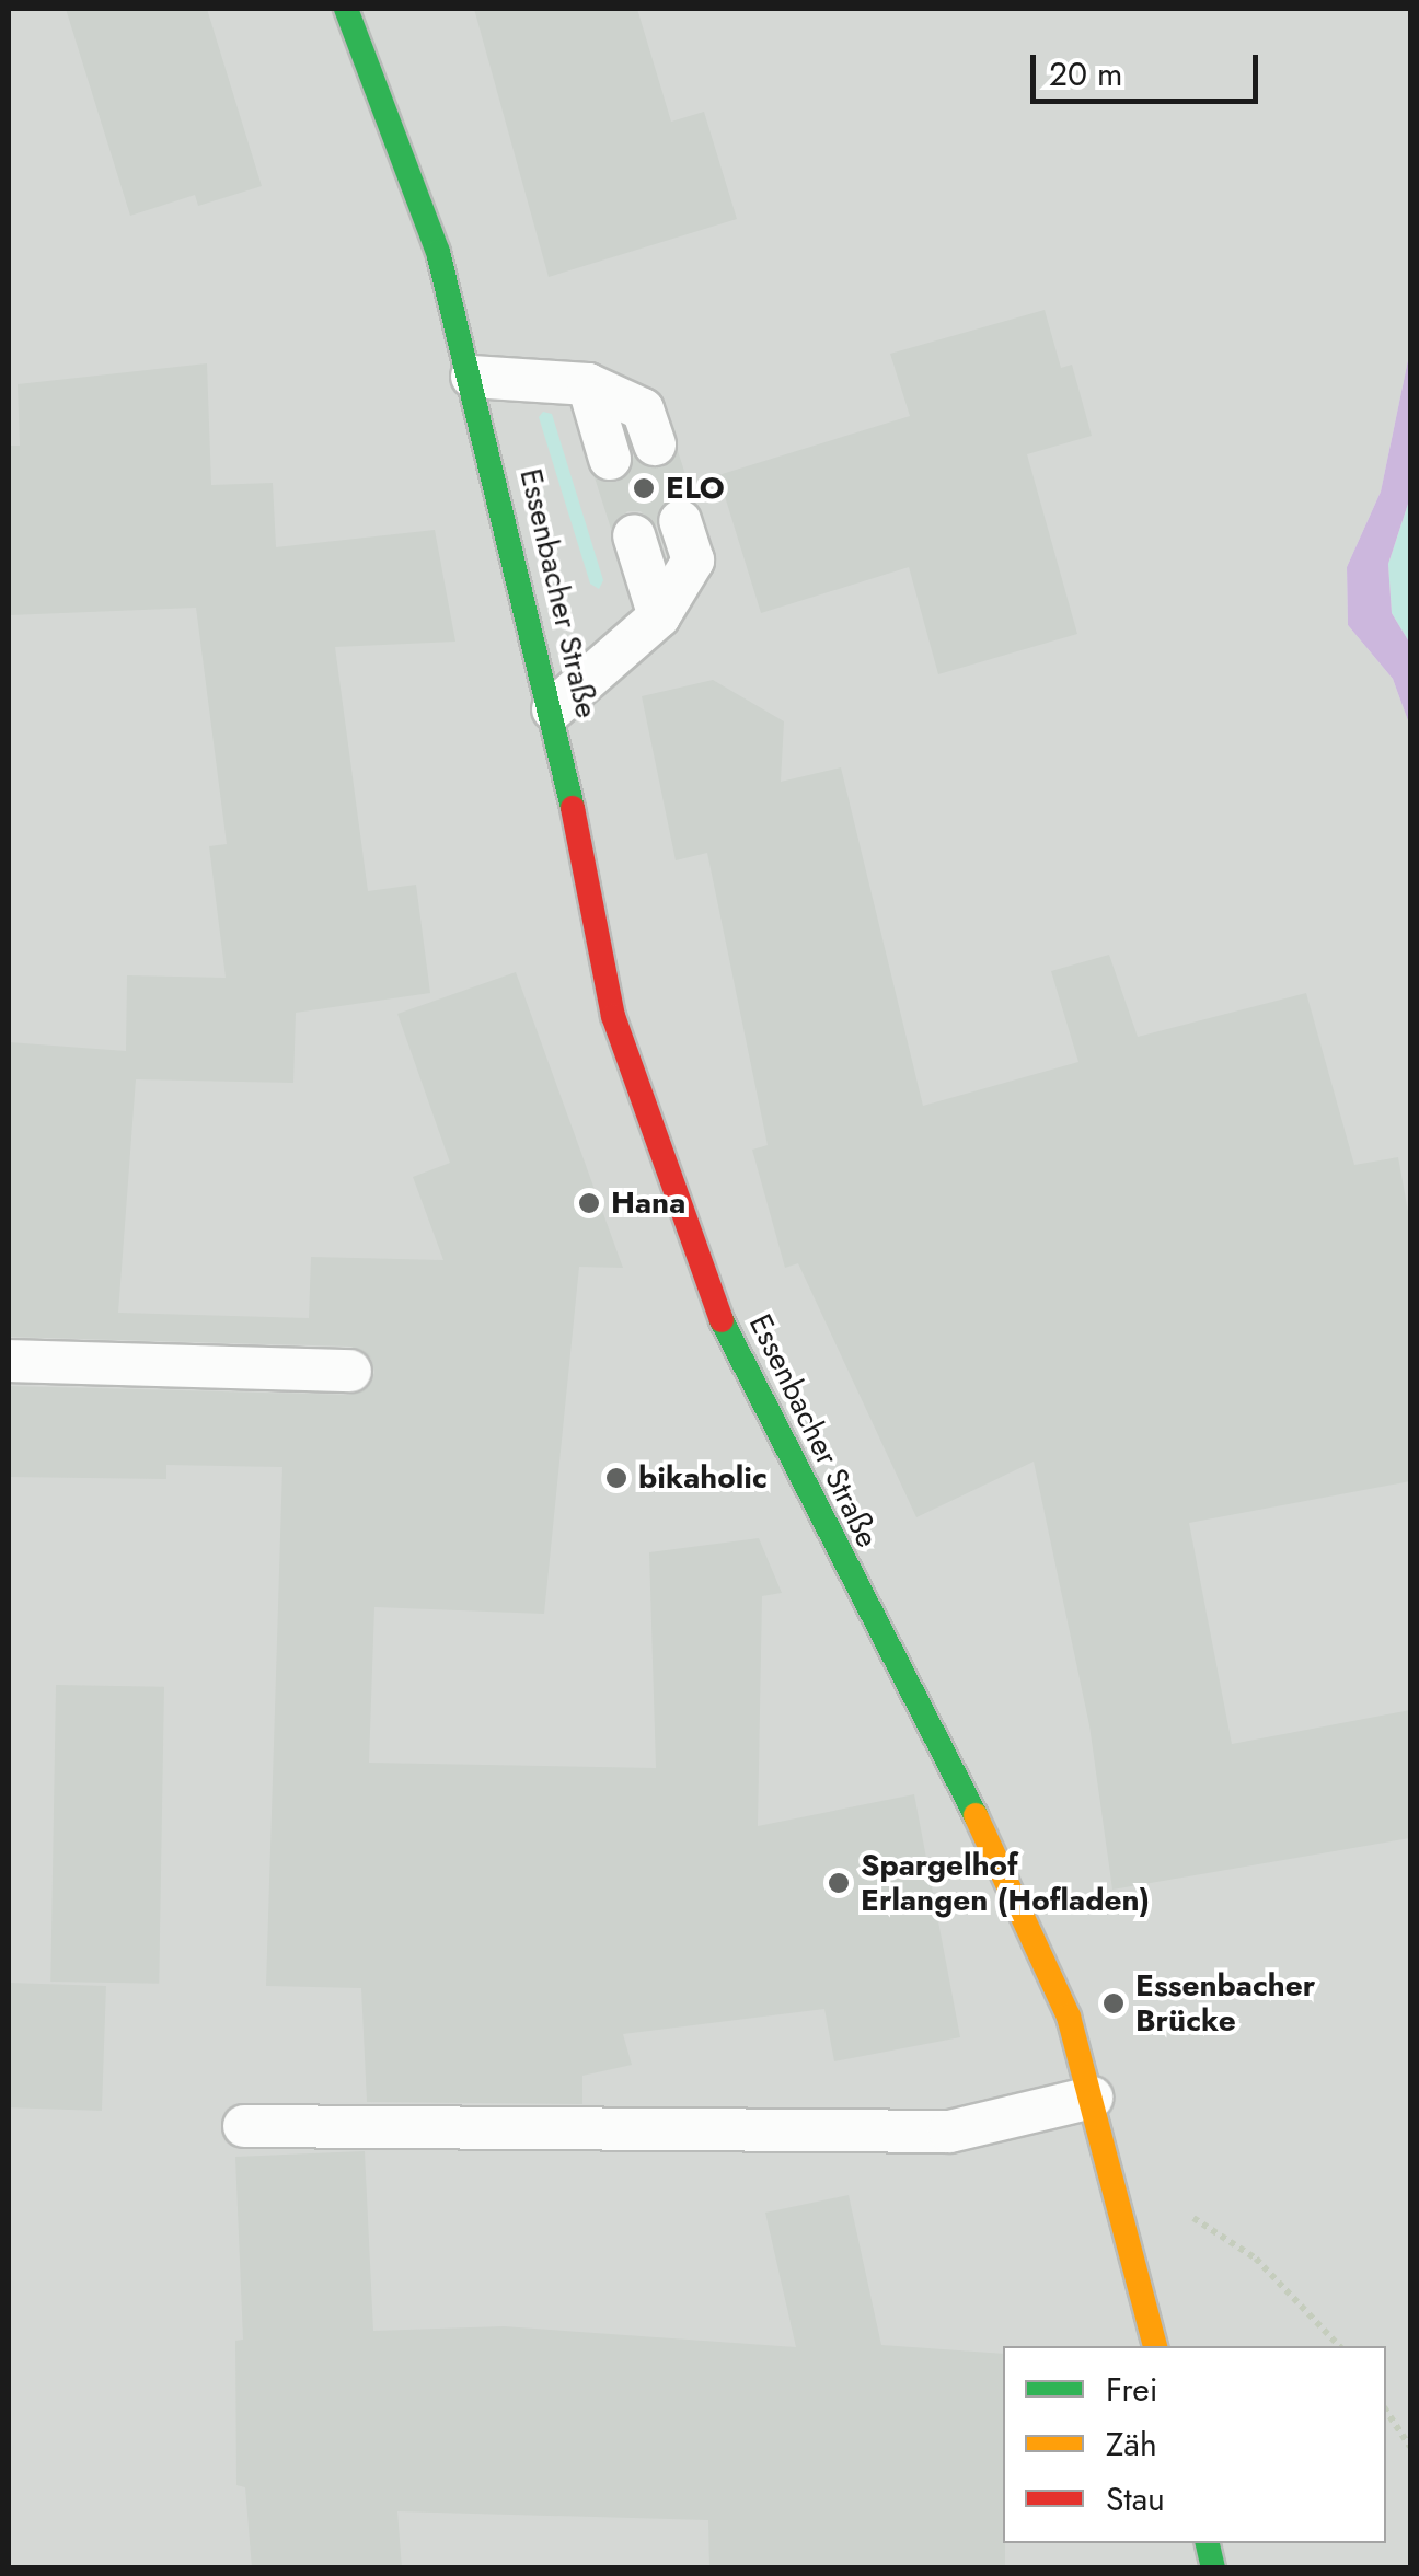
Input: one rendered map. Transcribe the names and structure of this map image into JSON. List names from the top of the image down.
{
  "streets": {
    "street": ["Essenbacher Straße"]
  },
  "places": [
    "ELO",
    "Hana",
    "bikaholic",
    "Spargelhof Erlangen (Hofladen)",
    "Essenbacher Brücke"
  ],
  "legend": ["Frei", "Zäh", "Stau"],
  "scale_bar": "20 m"
}
